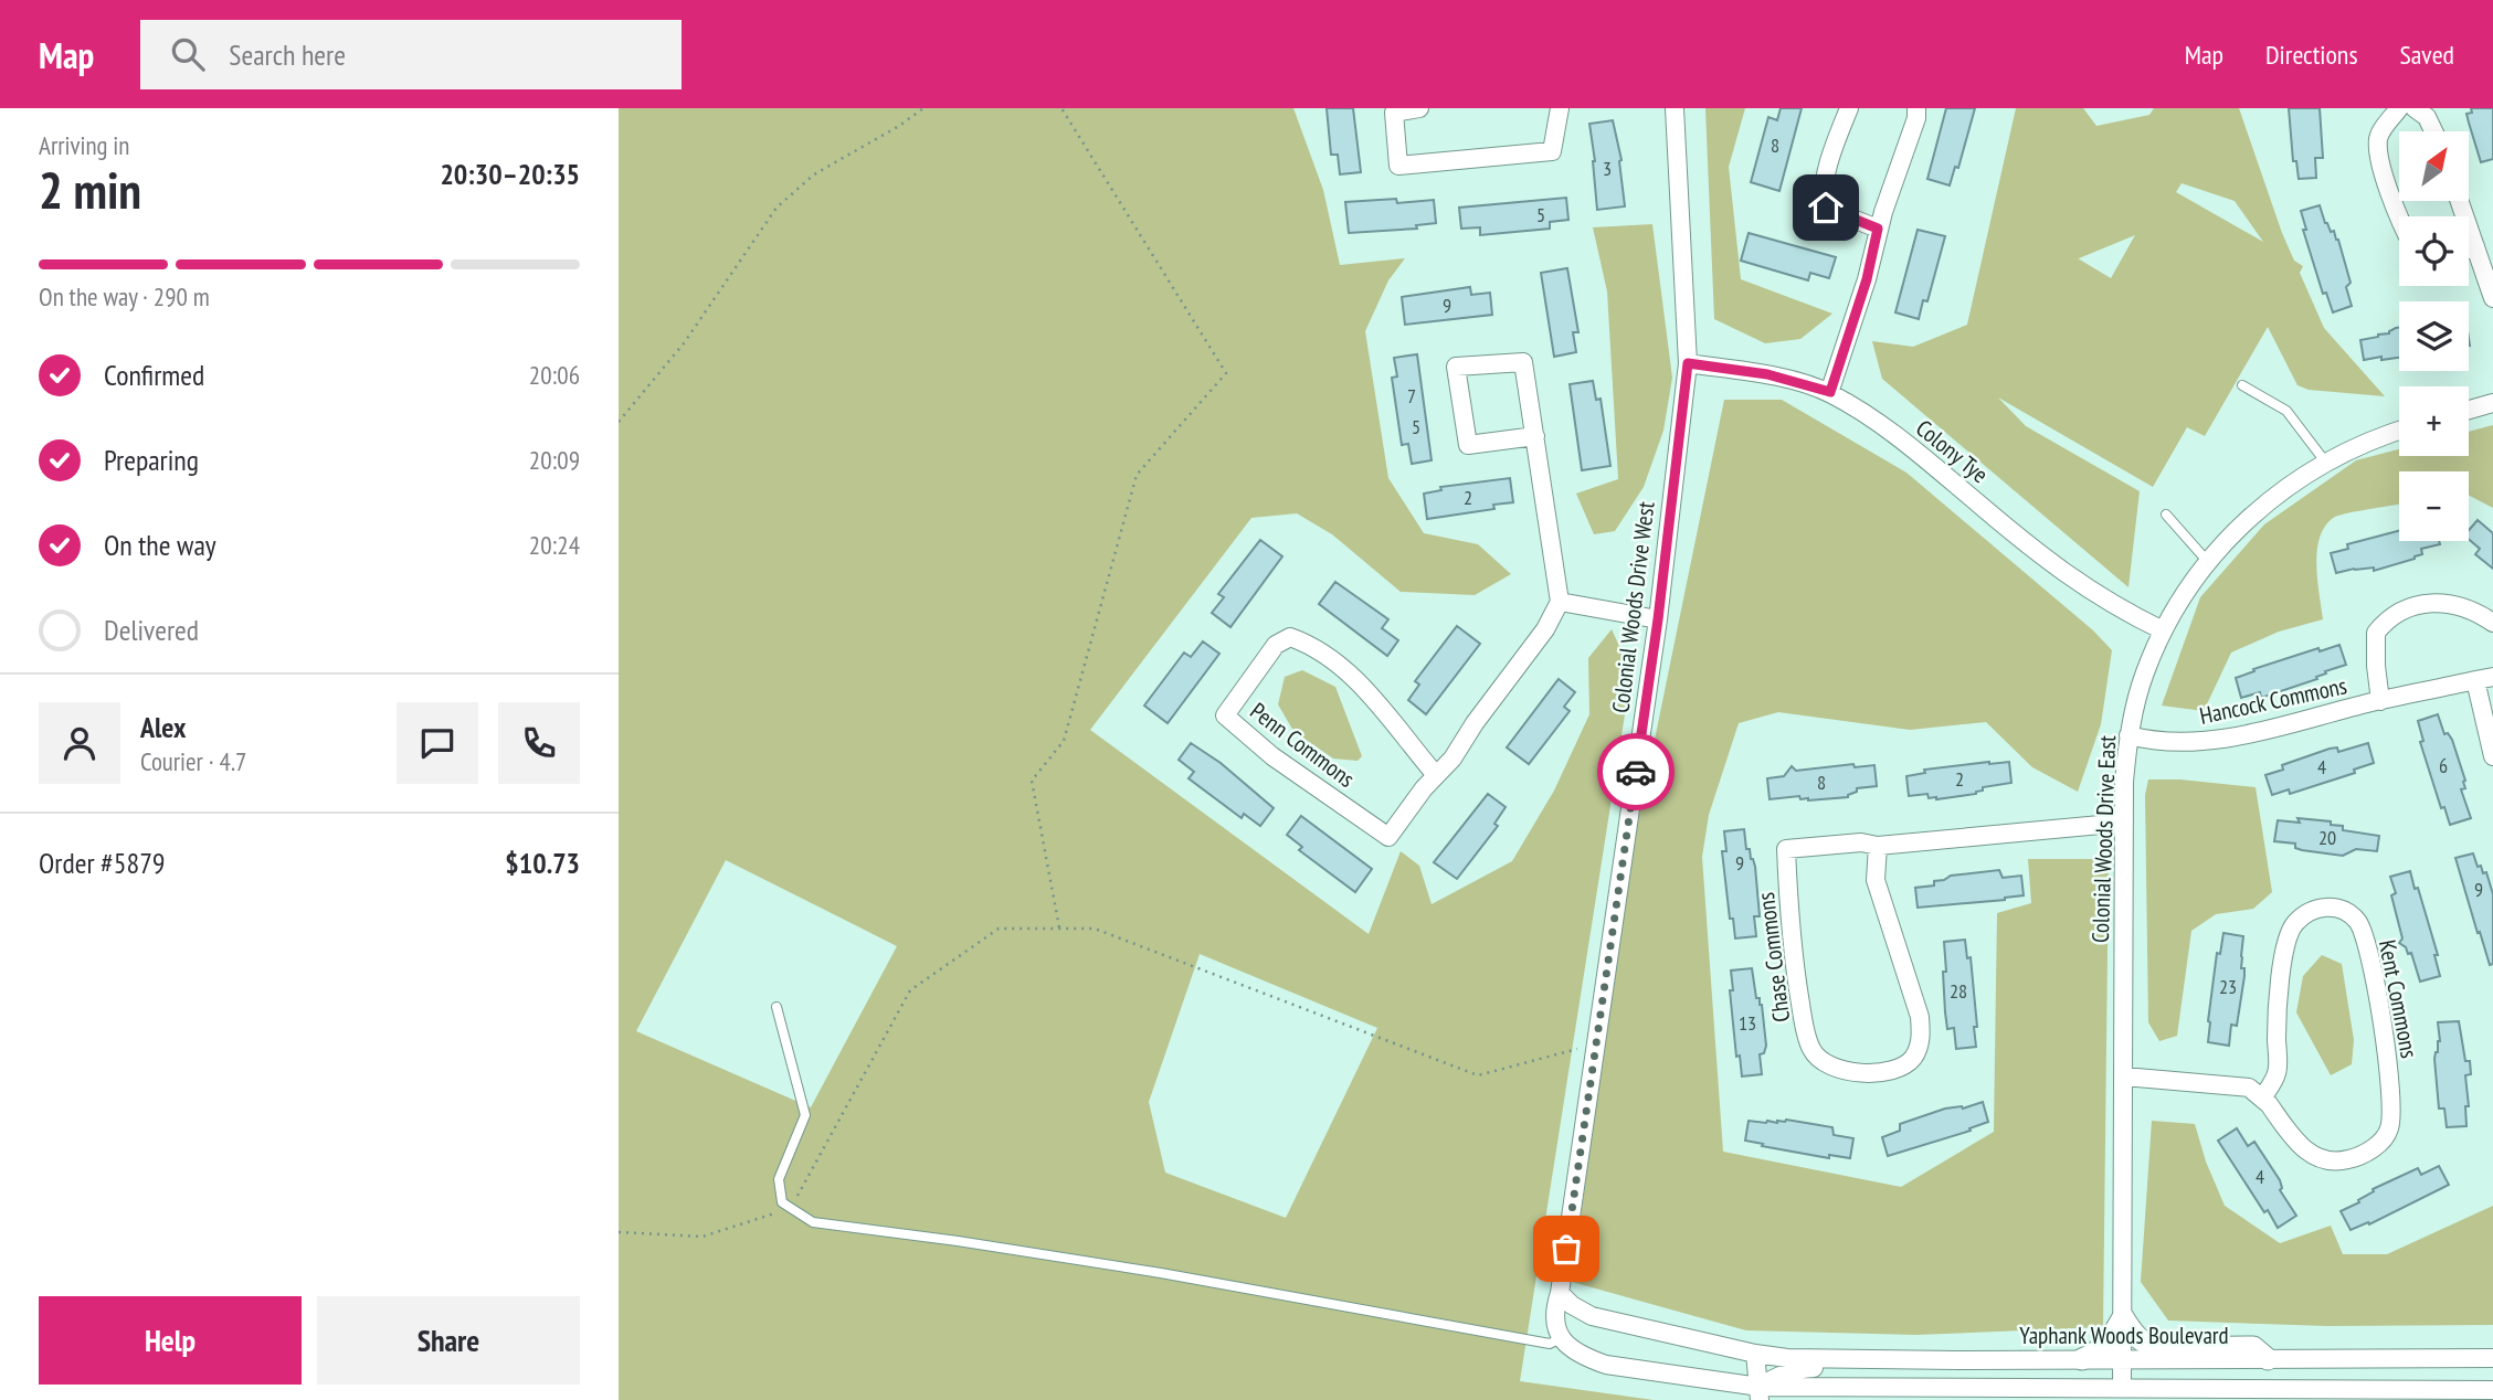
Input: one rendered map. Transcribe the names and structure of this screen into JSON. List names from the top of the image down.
{
  "streets": {
    "street": [
      "Colony Tye",
      "Colonial Woods Drive West",
      "Hancock Commons",
      "Penn Commons",
      "Colonial Woods Drive East",
      "Chase Commons",
      "Kent Commons",
      "Yaphank Woods Boulevard"
    ]
  },
  "crossings": [
    ["Colony Tye", "Colonial Woods Drive West"],
    ["Colony Tye", "Colonial Woods Drive East"],
    ["Colonial Woods Drive West", "Yaphank Woods Boulevard"],
    ["Hancock Commons", "Colonial Woods Drive East"],
    ["Colonial Woods Drive East", "Chase Commons"],
    ["Colonial Woods Drive East", "Yaphank Woods Boulevard"]
  ],
  "house_numbers": [
    "8",
    "3",
    "5",
    "9",
    "7",
    "5",
    "2",
    "6",
    "4",
    "2",
    "8",
    "20",
    "9",
    "9",
    "23",
    "28",
    "13",
    "4"
  ],
  "north": "top right",
  "page": {
    "header": "Map",
    "search": "Search here",
    "nav": ["Map", "Directions", "Saved"],
    "heading": ["2 min", "Arriving in", "20:30–20:35"],
    "panel": [
      "Alex",
      "Courier · 4.7",
      "Order #5879",
      "$10.73"
    ],
    "map_buttons": ["+", "−"],
    "bar": "On the way · 290 m",
    "list": [
      ["Confirmed", "20:06"],
      ["Preparing", "20:09"],
      ["On the way", "20:24"],
      "Delivered"
    ],
    "buttons": ["Help", "Share"]
  }
}
